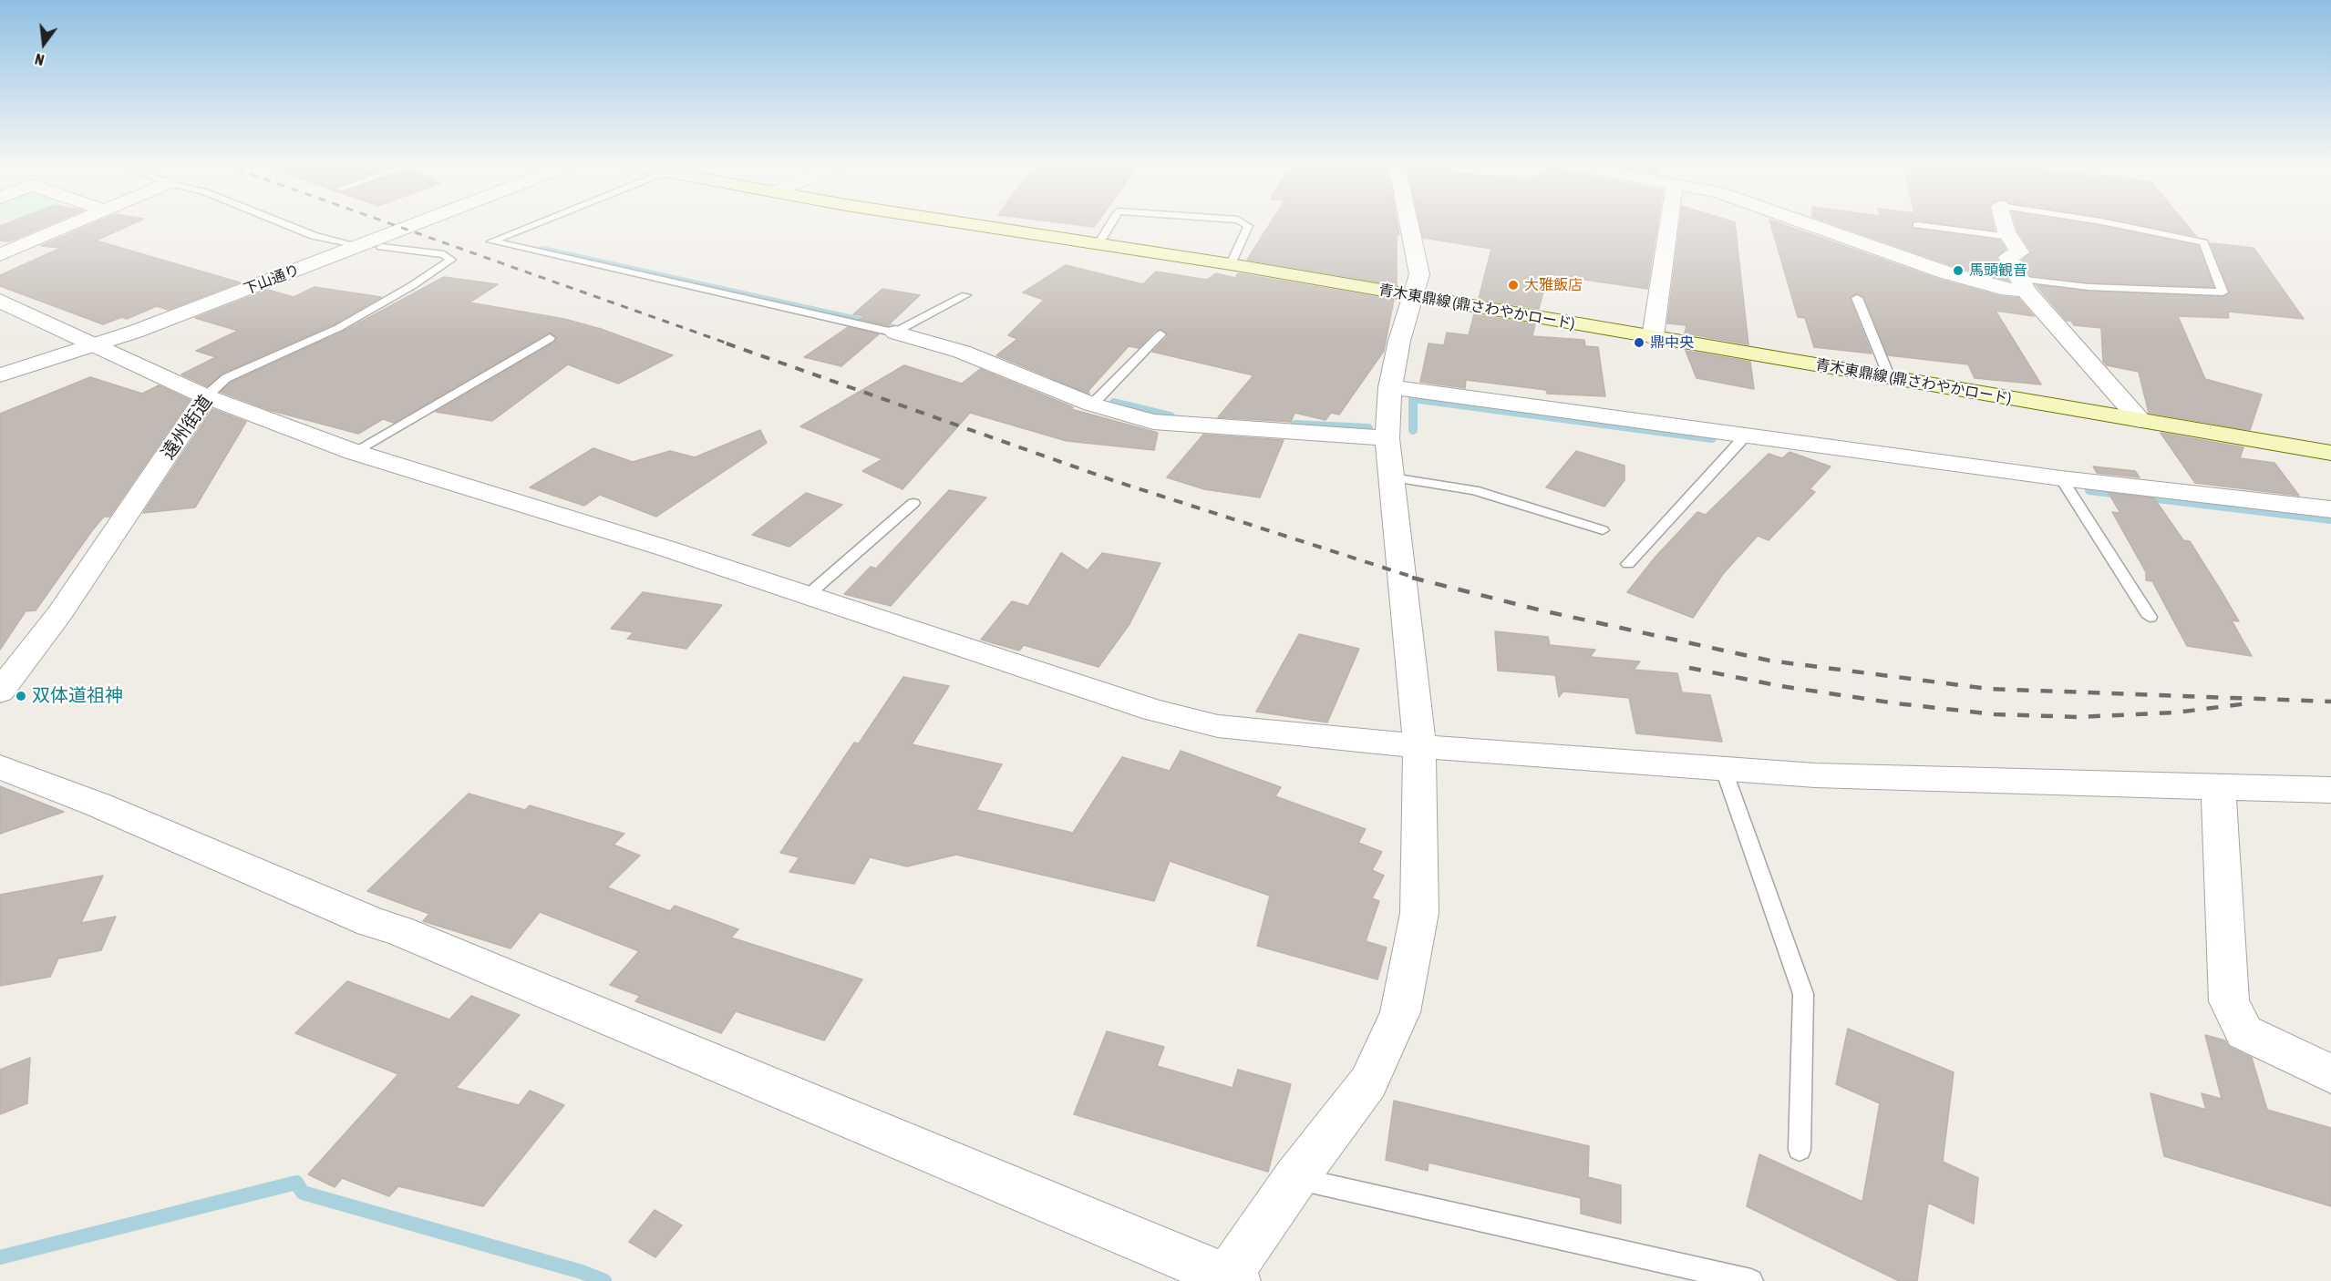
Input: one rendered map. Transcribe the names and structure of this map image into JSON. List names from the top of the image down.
{
  "streets": {
    "main road": ["青木東鼎線 (鼎さわやかロード)"],
    "street": ["下山通り", "遠州街道"]
  },
  "places": [
    "馬頭観音",
    "大雅飯店",
    "鼎中央",
    "双体道祖神"
  ],
  "north": "bottom"
}
